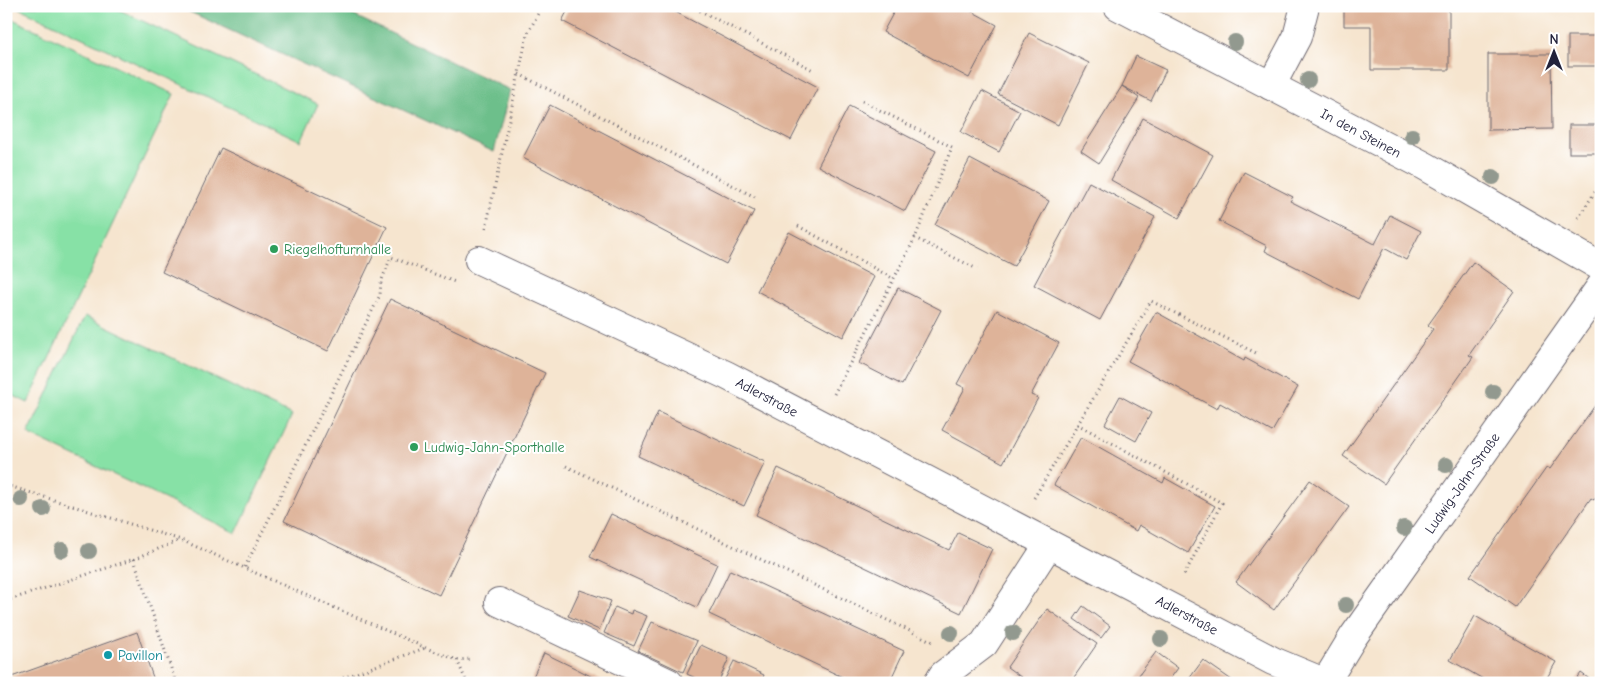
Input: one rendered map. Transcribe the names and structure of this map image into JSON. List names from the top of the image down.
{
  "streets": {
    "street": ["In den Steinen", "Adlerstraße", "Ludwig-Jahn-Straße"]
  },
  "crossings": [
    ["Adlerstraße", "Ludwig-Jahn-Straße"]
  ],
  "places": ["Riegelhofturnhalle", "Ludwig-Jahn-Sporthalle", "Pavillon"],
  "north": "top"
}
